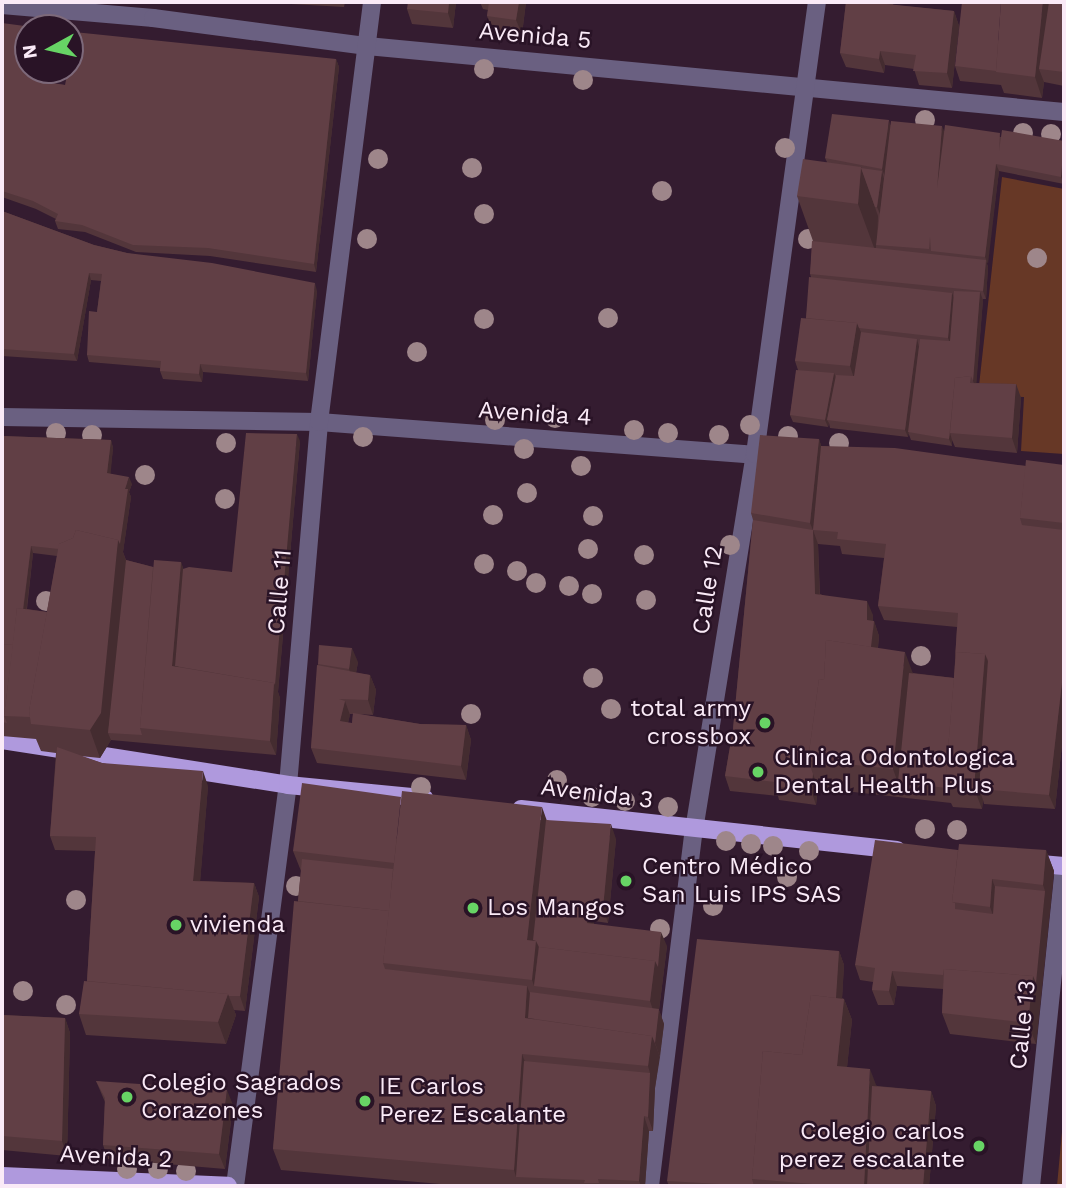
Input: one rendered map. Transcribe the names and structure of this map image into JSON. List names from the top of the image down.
{
  "streets": {
    "main road": ["Avenida 3", "Avenida 2"],
    "street": [
      "Avenida 5",
      "Avenida 4",
      "Calle 12",
      "Calle 11",
      "Calle 13"
    ]
  },
  "crossings": [
    ["Avenida 5", "Calle 12"],
    ["Avenida 5", "Calle 11"],
    ["Avenida 4", "Calle 12"],
    ["Avenida 4", "Calle 11"],
    ["Calle 12", "Avenida 3"]
  ],
  "places": [
    "total army crossbox",
    "Clinica Odontologica Dental Health Plus",
    "Centro Médico San Luis IPS SAS",
    "Los Mangos",
    "vivienda",
    "Colegio Sagrados Corazones",
    "IE Carlos Perez Escalante",
    "Colegio carlos perez escalante"
  ],
  "north": "left"
}
